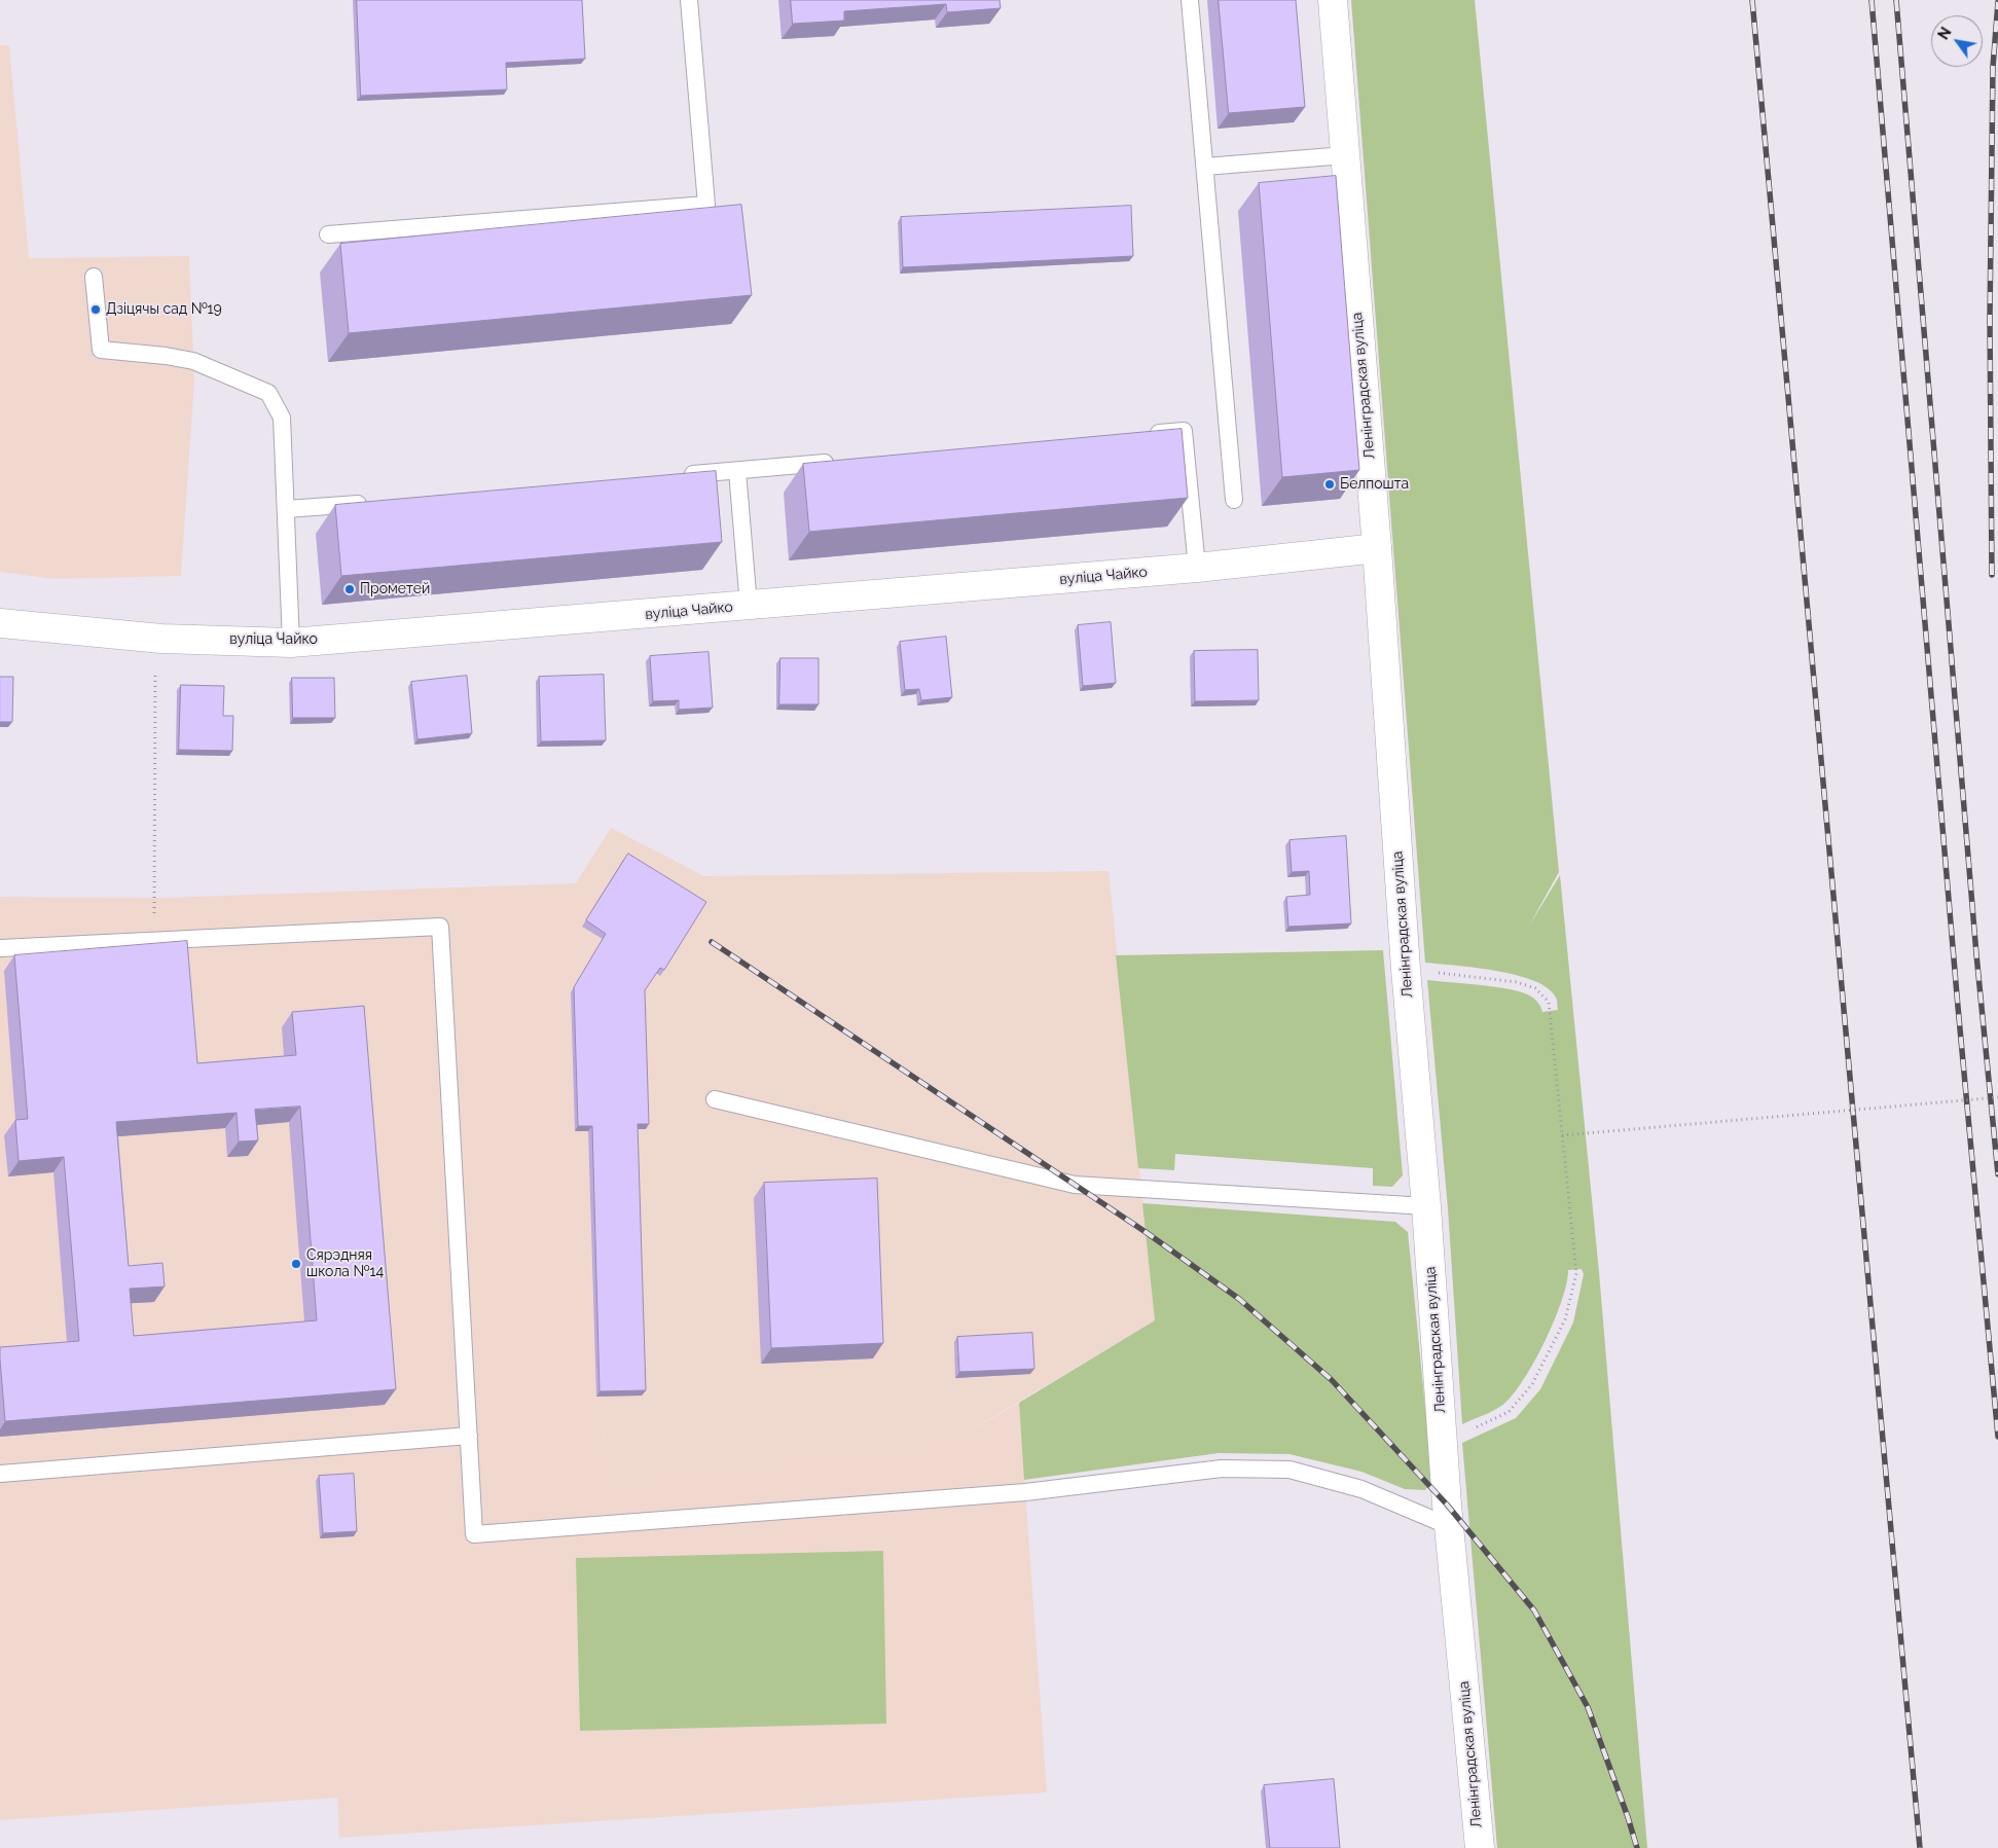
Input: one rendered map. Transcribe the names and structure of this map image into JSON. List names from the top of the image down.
{
  "streets": {
    "street": ["Ленінградская вуліца", "вуліца Чайко"]
  },
  "crossings": [
    ["Ленінградская вуліца", "вуліца Чайко"]
  ],
  "places": [
    "Дзіцячы сад №19",
    "Белпошта",
    "Прометей",
    "Сярэдняя школа №14"
  ],
  "north": "top left"
}
